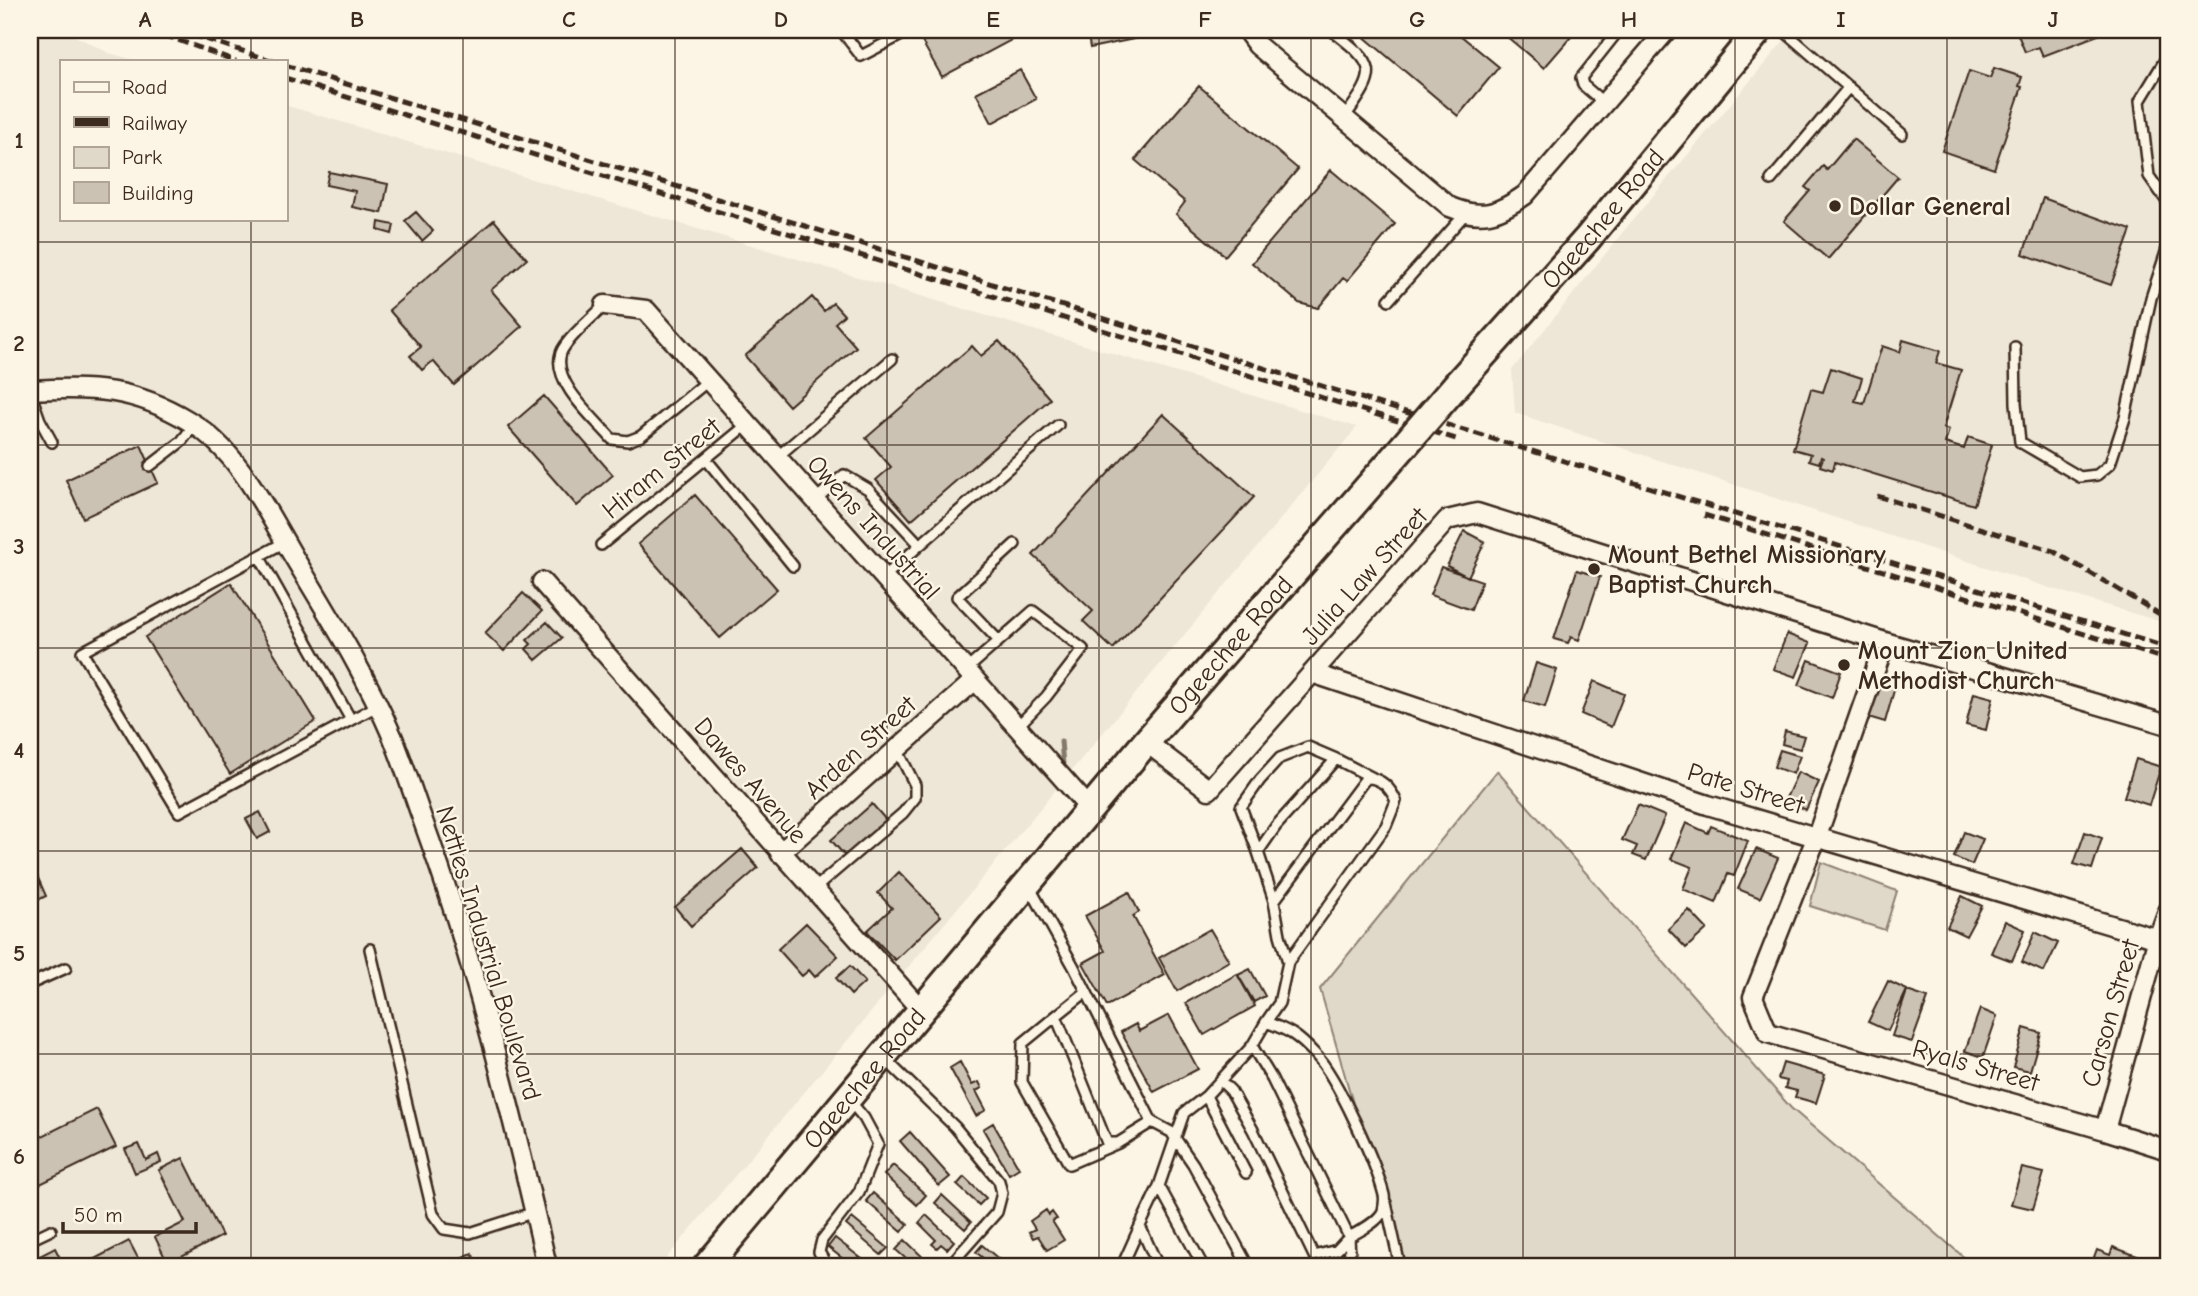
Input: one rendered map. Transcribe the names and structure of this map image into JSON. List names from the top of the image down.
{
  "streets": {
    "main road": ["Ogeechee Road"],
    "street": [
      "Owens Industrial",
      "Julia Law Street",
      "Arden Street",
      "Dawes Avenue",
      "Pate Street",
      "Nettles Industrial Boulevard",
      "Carson Street",
      "Ryals Street"
    ],
    "lane": ["Hiram Street"]
  },
  "crossings": [
    ["Ogeechee Road", "Owens Industrial"],
    ["Ogeechee Road", "Julia Law Street"],
    ["Ogeechee Road", "Dawes Avenue"],
    ["Hiram Street", "Owens Industrial"],
    ["Owens Industrial", "Arden Street"],
    ["Julia Law Street", "Pate Street"],
    ["Arden Street", "Dawes Avenue"],
    ["Pate Street", "Carson Street"],
    ["Pate Street", "Ryals Street"],
    ["Carson Street", "Ryals Street"]
  ],
  "places": ["Dollar General", "Mount Bethel Missionary Baptist Church", "Mount Zion United Methodist Church"],
  "legend": [
    "Road",
    "Railway",
    "Park",
    "Building"
  ],
  "scale_bar": "50 m",
  "grid": {
    "columns": [
      "A",
      "B",
      "C",
      "D",
      "E",
      "F",
      "G",
      "H",
      "I",
      "J"
    ],
    "rows": [
      "1",
      "2",
      "3",
      "4",
      "5",
      "6"
    ]
  }
}
